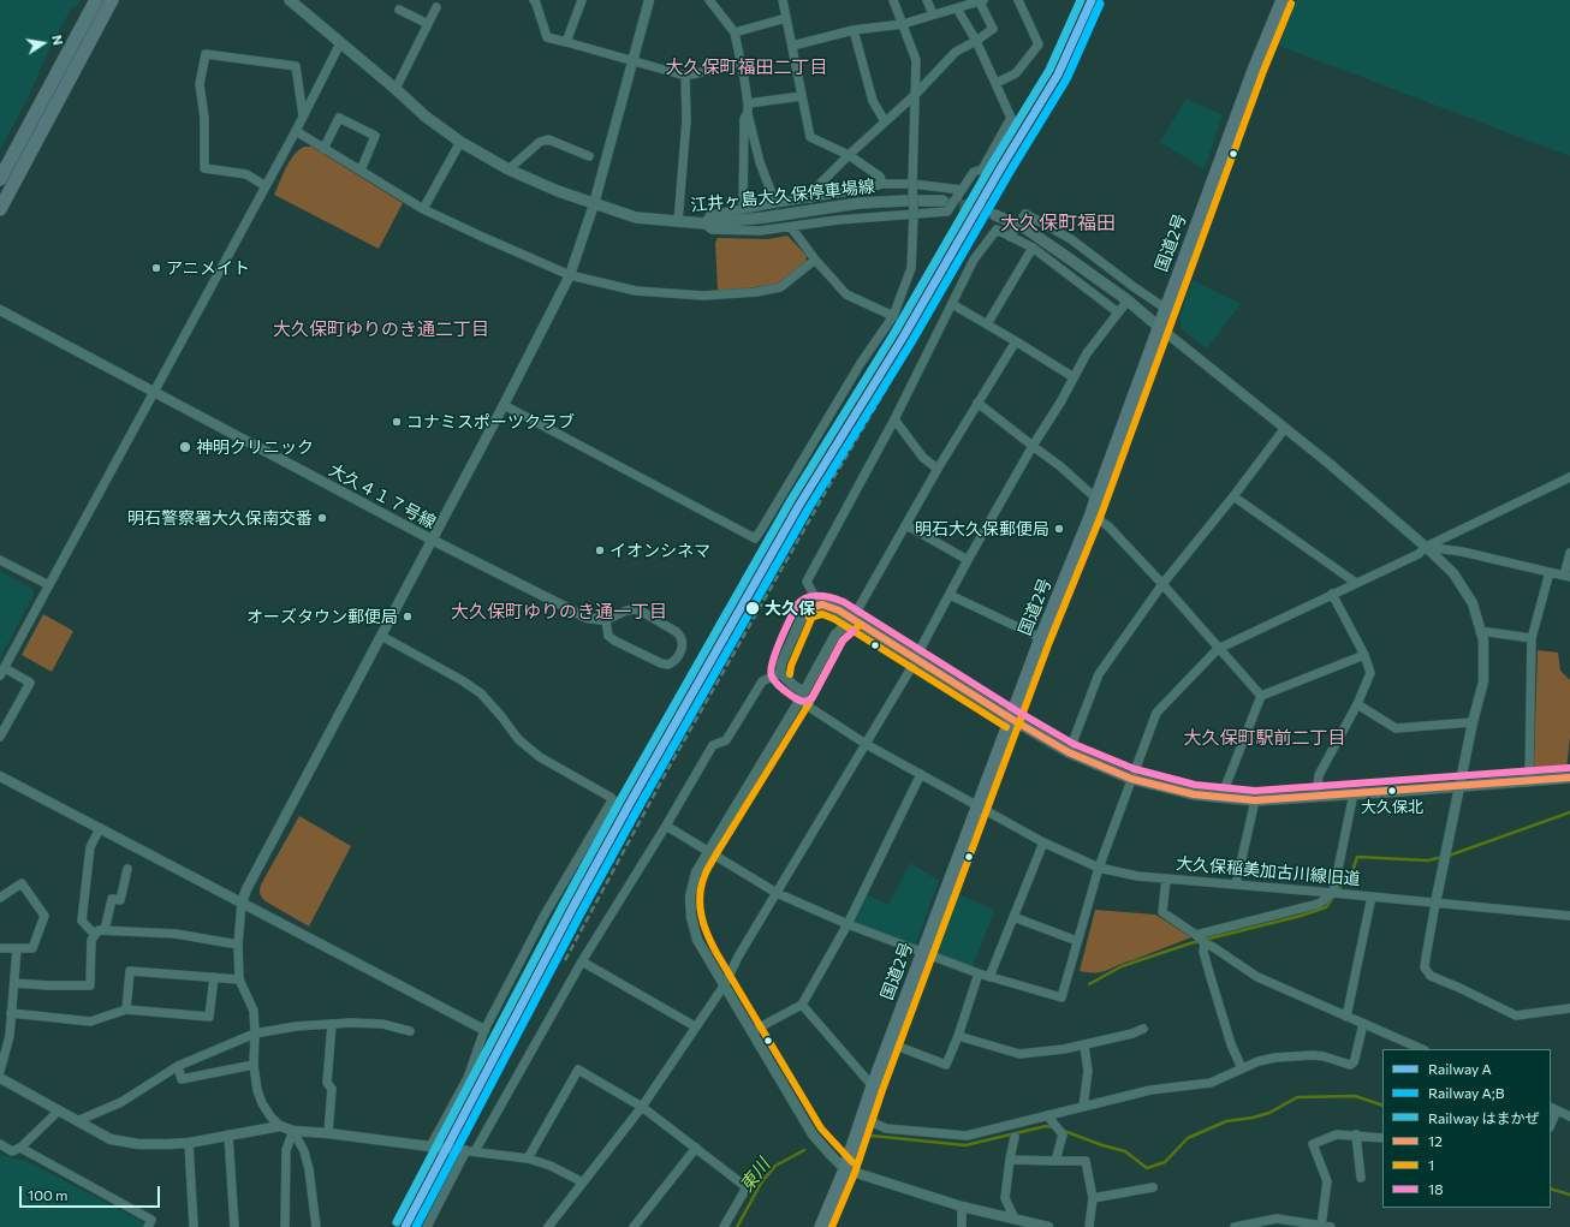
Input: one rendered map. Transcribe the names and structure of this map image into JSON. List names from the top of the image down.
{
  "streets": {
    "highway": ["国道2号"],
    "main road": ["江井ヶ島大久保停車場線"],
    "street": ["大久４１７号線", "大久保稲美加古川線旧道"]
  },
  "crossings": [
    ["国道2号", "大久保稲美加古川線旧道"]
  ],
  "districts": [
    "大久保町福田二丁目",
    "大久保町福田",
    "大久保町ゆりのき通二丁目",
    "大久保町ゆりのき通一丁目",
    "大久保町駅前二丁目"
  ],
  "water": ["東川"],
  "places": [
    "アニメイト",
    "コナミスポーツクラブ",
    "神明クリニック",
    "明石警察署大久保南交番",
    "明石大久保郵便局",
    "イオンシネマ",
    "大久保",
    "オーズタウン郵便局",
    "大久保北"
  ],
  "lines": [
    "rail line A",
    "rail line はまかぜ",
    "rail line A;B",
    "transit line 1",
    "transit line 18",
    "transit line 12"
  ],
  "legend": [
    "Railway A",
    "Railway A;B",
    "Railway はまかぜ",
    "12",
    "1",
    "18"
  ],
  "scale_bar": "100 m",
  "north": "right"
}
